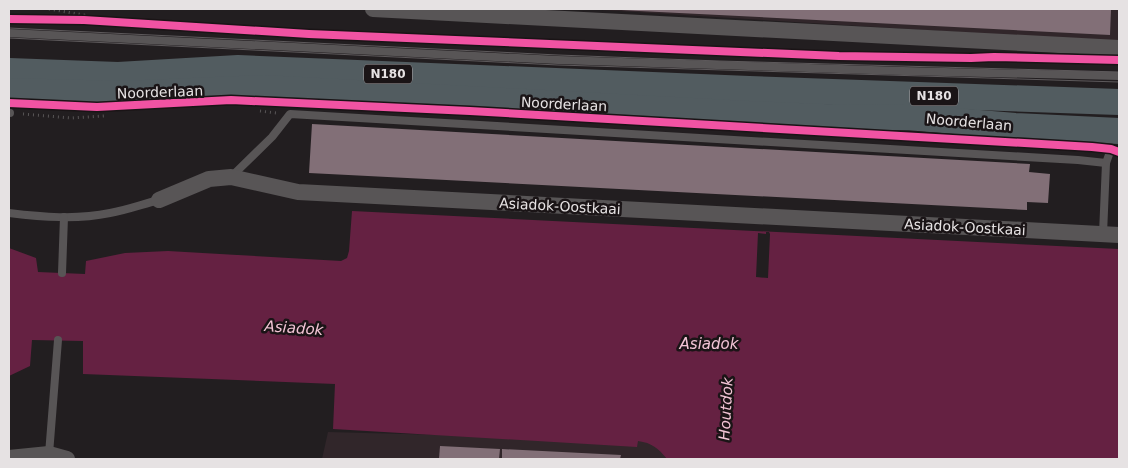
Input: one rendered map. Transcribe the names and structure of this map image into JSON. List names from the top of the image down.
{
  "streets": {
    "main road": ["N180", "Noorderlaan"],
    "street": ["Asiadok-Oostkaai"]
  },
  "water": ["Asiadok", "Houtdok"]
}
